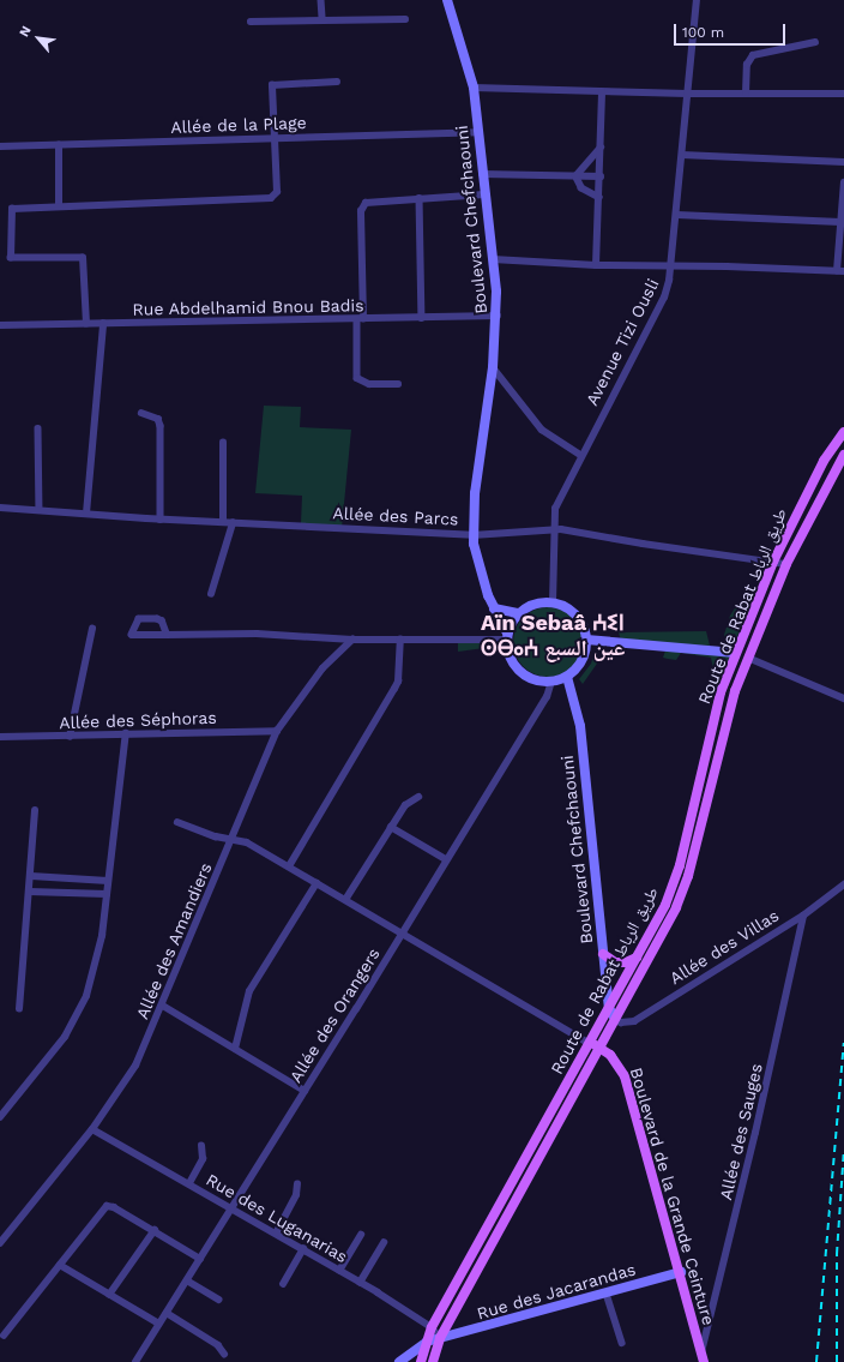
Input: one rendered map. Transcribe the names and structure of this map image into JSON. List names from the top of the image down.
{
  "streets": {
    "main road": ["Route de Rabat طريق الرباط", "Boulevard de la Grande Ceinture"],
    "street": [
      "Allée de la Plage",
      "Boulevard Chefchaouni",
      "Rue Abdelhamid Bnou Badis",
      "Avenue Tizi Ousli",
      "Allée des Parcs",
      "Allée des Séphoras",
      "Allée des Amandiers",
      "Allée des Villas",
      "Allée des Orangers",
      "Allée des Sauges",
      "Rue des Luganarias",
      "Rue des Jacarandas"
    ]
  },
  "crossings": [
    ["Allée de la Plage", "Boulevard Chefchaouni"],
    ["Boulevard Chefchaouni", "Rue Abdelhamid Bnou Badis"],
    ["Boulevard Chefchaouni", "Avenue Tizi Ousli"],
    ["Boulevard Chefchaouni", "Allée des Parcs"],
    ["Boulevard Chefchaouni", "Route de Rabat طريق الرباط"],
    ["Boulevard Chefchaouni", "Allée des Villas"],
    ["Boulevard Chefchaouni", "Allée des Orangers"],
    ["Avenue Tizi Ousli", "Allée des Parcs"],
    ["Avenue Tizi Ousli", "Allée des Orangers"],
    ["Allée des Parcs", "Route de Rabat طريق الرباط"],
    ["Route de Rabat طريق الرباط", "Allée des Villas"],
    ["Route de Rabat طريق الرباط", "Boulevard de la Grande Ceinture"],
    ["Route de Rabat طريق الرباط", "Rue des Luganarias"],
    ["Route de Rabat طريق الرباط", "Rue des Jacarandas"],
    ["Allée des Séphoras", "Allée des Amandiers"],
    ["Allée des Amandiers", "Rue des Luganarias"],
    ["Allée des Villas", "Allée des Sauges"],
    ["Allée des Orangers", "Rue des Luganarias"],
    ["Allée des Sauges", "Boulevard de la Grande Ceinture"],
    ["Boulevard de la Grande Ceinture", "Rue des Jacarandas"],
    ["Rue des Luganarias", "Rue des Jacarandas"]
  ],
  "districts": ["Aïn Sebaâ ⵄⵉⵏ ⵙⴱⴰⵄ عين السبع"],
  "scale_bar": "100 m",
  "north": "top left"
}
